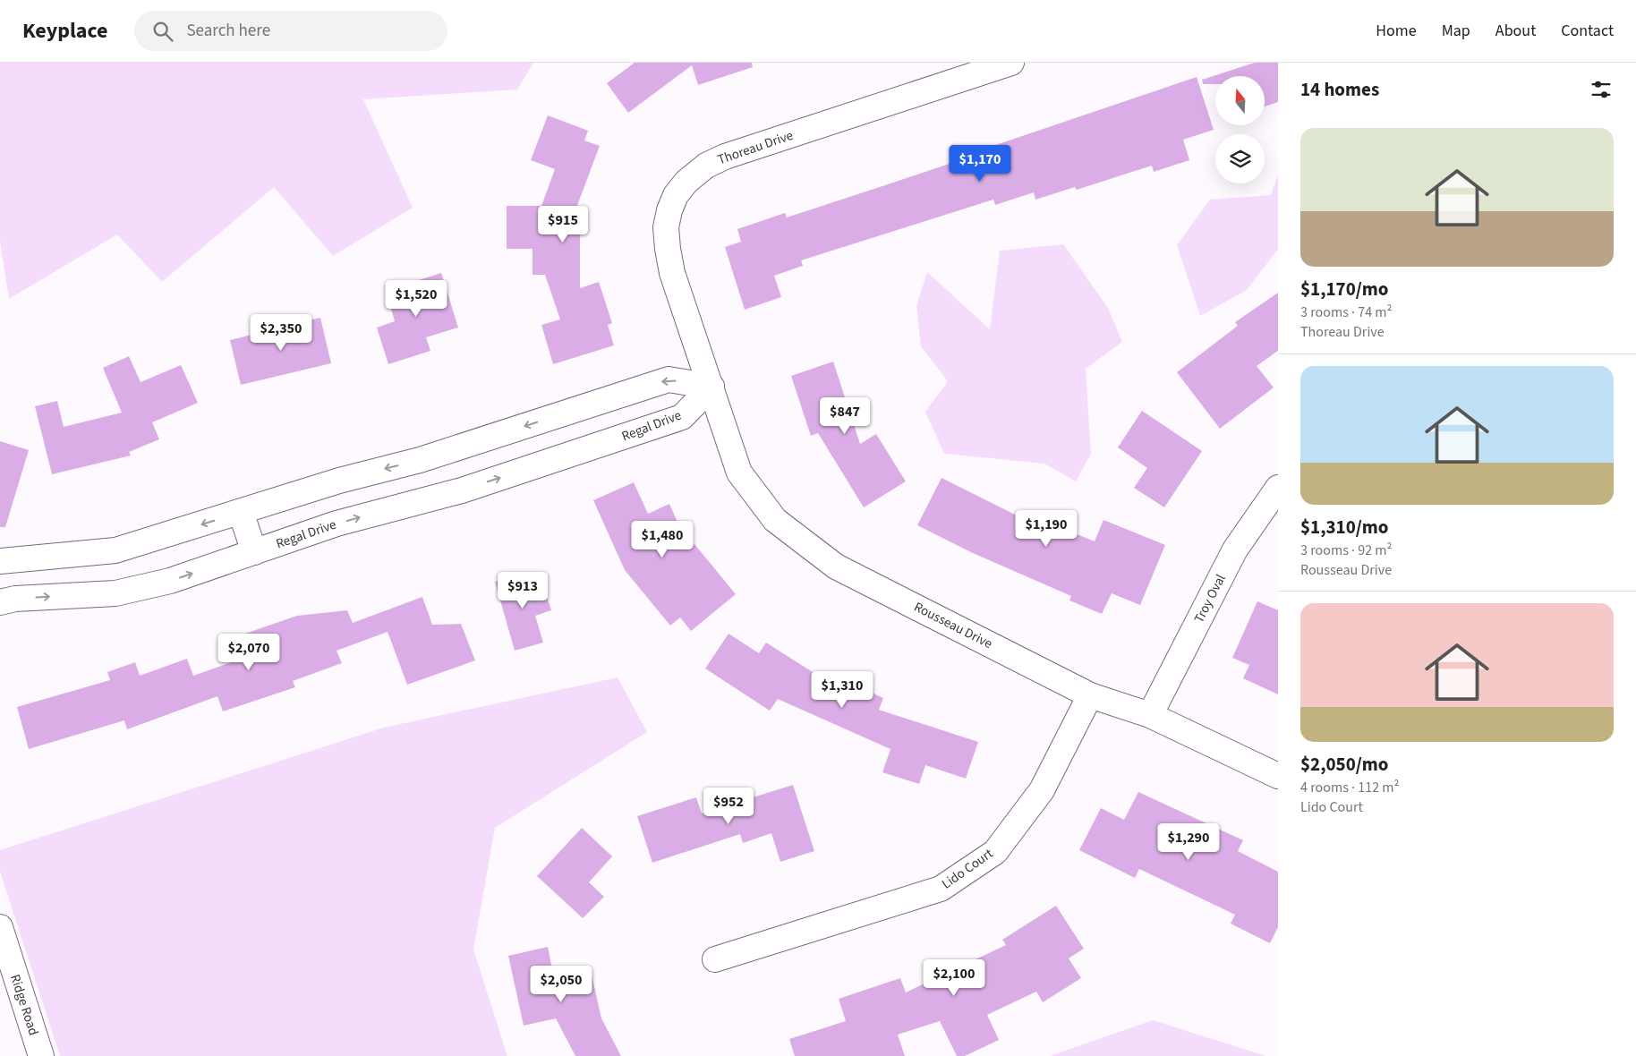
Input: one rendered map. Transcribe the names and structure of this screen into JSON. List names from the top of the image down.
{
  "streets": {
    "street": [
      "Thoreau Drive",
      "Regal Drive",
      "Troy Oval",
      "Rousseau Drive",
      "Lido Court",
      "Ridge Road"
    ]
  },
  "crossings": [
    ["Thoreau Drive", "Regal Drive"],
    ["Thoreau Drive", "Rousseau Drive"],
    ["Regal Drive", "Rousseau Drive"],
    ["Troy Oval", "Rousseau Drive"],
    ["Rousseau Drive", "Lido Court"]
  ],
  "north": "top",
  "page": {
    "header": "Keyplace",
    "search": "Search here",
    "nav": [
      "Home",
      "Map",
      "About",
      "Contact"
    ],
    "heading": "14 homes",
    "list": [
      {
        "name": "$1,170/mo",
        "note": "3 rooms · 74 m² · Thoreau Drive"
      },
      {
        "name": "$1,310/mo",
        "note": "3 rooms · 92 m² · Rousseau Drive"
      },
      {
        "name": "$2,050/mo",
        "note": "4 rooms · 112 m² · Lido Court"
      }
    ],
    "price": [
      "$1,170",
      "$915",
      "$1,520",
      "$2,350",
      "$847",
      "$1,190",
      "$1,480",
      "$913",
      "$2,070",
      "$1,310",
      "$952",
      "$1,290",
      "$2,100",
      "$2,050"
    ]
  }
}
